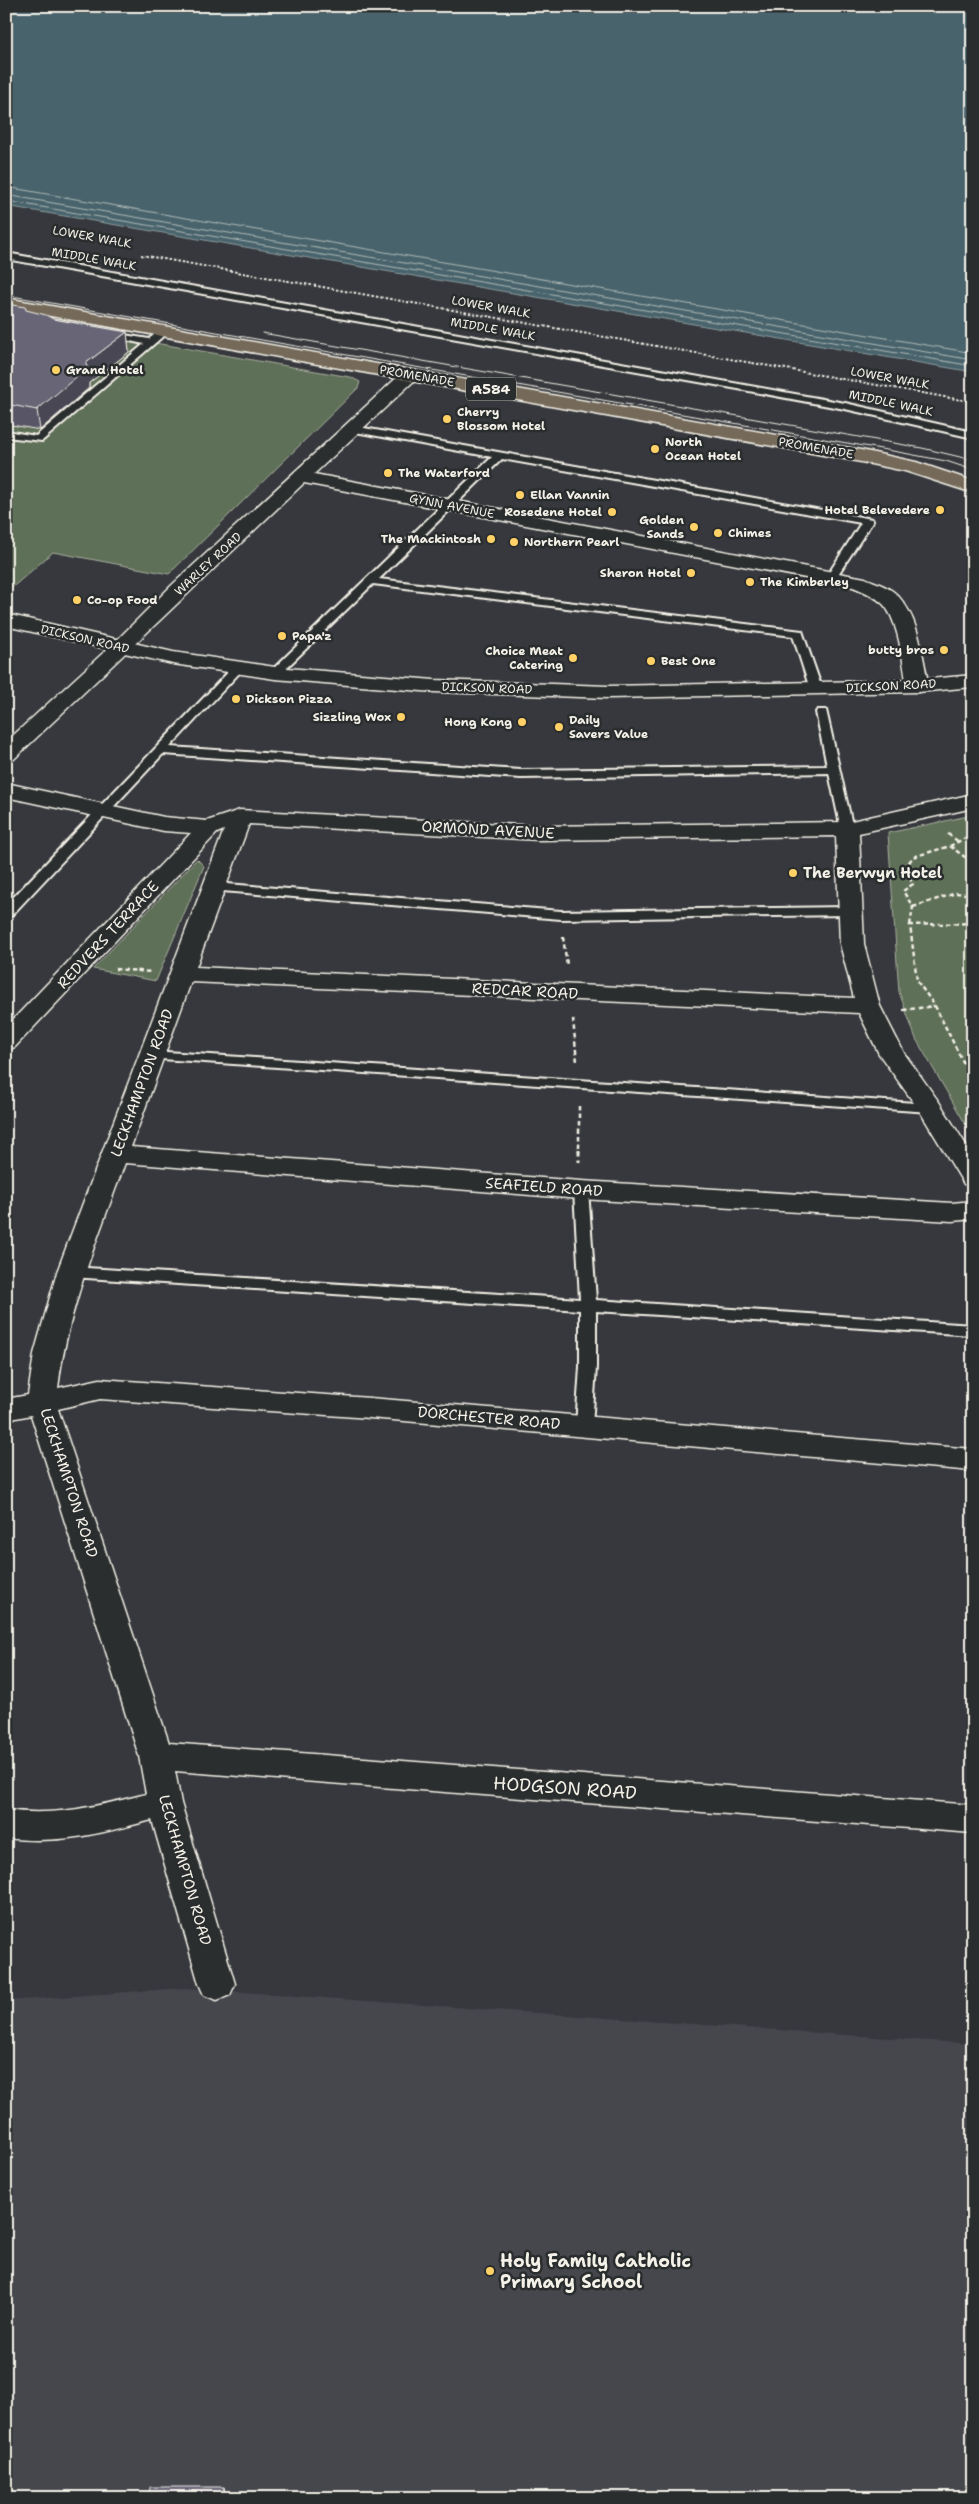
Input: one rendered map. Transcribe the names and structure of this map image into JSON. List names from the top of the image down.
{
  "streets": {
    "main road": ["PROMENADE", "A584"],
    "street": [
      "GYNN AVENUE",
      "WARLEY ROAD",
      "DICKSON ROAD",
      "ORMOND AVENUE",
      "REDVERS TERRACE",
      "REDCAR ROAD",
      "LECKHAMPTON ROAD",
      "SEAFIELD ROAD",
      "DORCHESTER ROAD",
      "HODGSON ROAD"
    ],
    "lane": ["MIDDLE WALK"],
    "path": ["LOWER WALK"]
  },
  "crossings": [
    ["PROMENADE", "WARLEY ROAD"],
    ["GYNN AVENUE", "WARLEY ROAD"],
    ["GYNN AVENUE", "DICKSON ROAD"],
    ["WARLEY ROAD", "DICKSON ROAD"],
    ["ORMOND AVENUE", "REDVERS TERRACE"],
    ["ORMOND AVENUE", "LECKHAMPTON ROAD"],
    ["REDCAR ROAD", "LECKHAMPTON ROAD"],
    ["LECKHAMPTON ROAD", "SEAFIELD ROAD"],
    ["LECKHAMPTON ROAD", "DORCHESTER ROAD"],
    ["LECKHAMPTON ROAD", "HODGSON ROAD"]
  ],
  "places": [
    "Grand Hotel",
    "Cherry Blossom Hotel",
    "North Ocean Hotel",
    "The Waterford",
    "Ellan Vannin",
    "Hotel Belevedere",
    "Rosedene Hotel",
    "Golden Sands",
    "Chimes",
    "The Mackintosh",
    "Northern Pearl",
    "Sheron Hotel",
    "The Kimberley",
    "Co-op Food",
    "Papa'z",
    "butty bros",
    "Choice Meat Catering",
    "Best One",
    "Dickson Pizza",
    "Sizzling Wox",
    "Hong Kong",
    "Daily Savers Value",
    "The Berwyn Hotel",
    "Holy Family Catholic Primary School"
  ]
}
